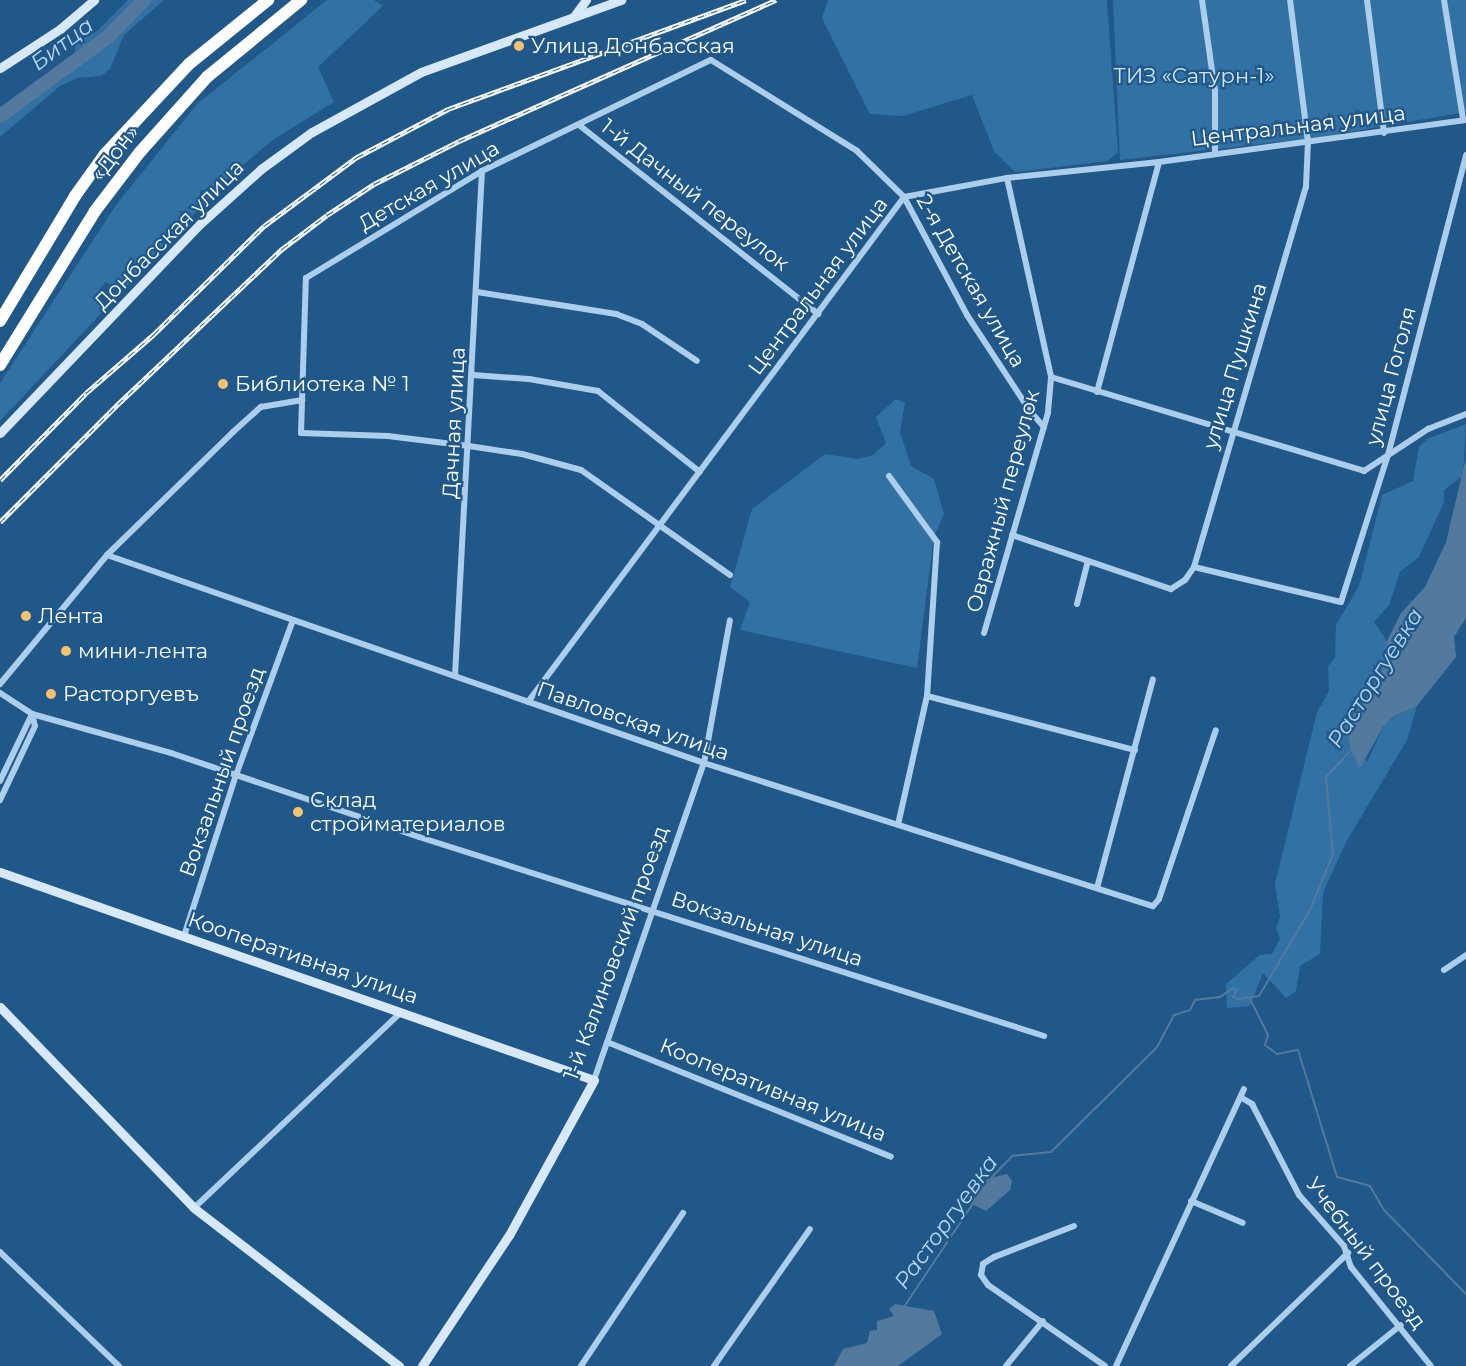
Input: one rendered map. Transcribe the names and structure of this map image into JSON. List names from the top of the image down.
{
  "streets": {
    "highway": ["«Дон»"],
    "street": [
      "Центральная улица",
      "Детская улица",
      "1-й Дачный переулок",
      "Донбасская улица",
      "2-я Детская улица",
      "улица Пушкина",
      "улица Гоголя",
      "Дачная улица",
      "Овражный переулок",
      "Павловская улица",
      "Вокзальный проезд",
      "Вокзальная улица",
      "1-й Калиновский проезд",
      "Кооперативная улица",
      "Учебный проезд"
    ]
  },
  "crossings": [
    ["Центральная улица", "1-й Дачный переулок"],
    ["Центральная улица", "2-я Детская улица"],
    ["Центральная улица", "улица Пушкина"],
    ["Центральная улица", "Овражный переулок"],
    ["Центральная улица", "Павловская улица"],
    ["Детская улица", "1-й Дачный переулок"],
    ["Детская улица", "2-я Детская улица"],
    ["Детская улица", "Дачная улица"],
    ["2-я Детская улица", "Овражный переулок"],
    ["улица Пушкина", "улица Гоголя"],
    ["Дачная улица", "Павловская улица"],
    ["Павловская улица", "Вокзальный проезд"],
    ["Павловская улица", "1-й Калиновский проезд"],
    ["Вокзальный проезд", "Вокзальная улица"],
    ["Вокзальный проезд", "Кооперативная улица"],
    ["Вокзальная улица", "1-й Калиновский проезд"],
    ["1-й Калиновский проезд", "Кооперативная улица"]
  ],
  "water": ["Битца", "Расторгуевка"],
  "parks": ["ТИЗ «Сатурн-1»"],
  "places": [
    "Улица Донбасская",
    "Библиотека № 1",
    "Лента",
    "мини-лента",
    "Расторгуевъ",
    "Склад стройматериалов"
  ]
}
